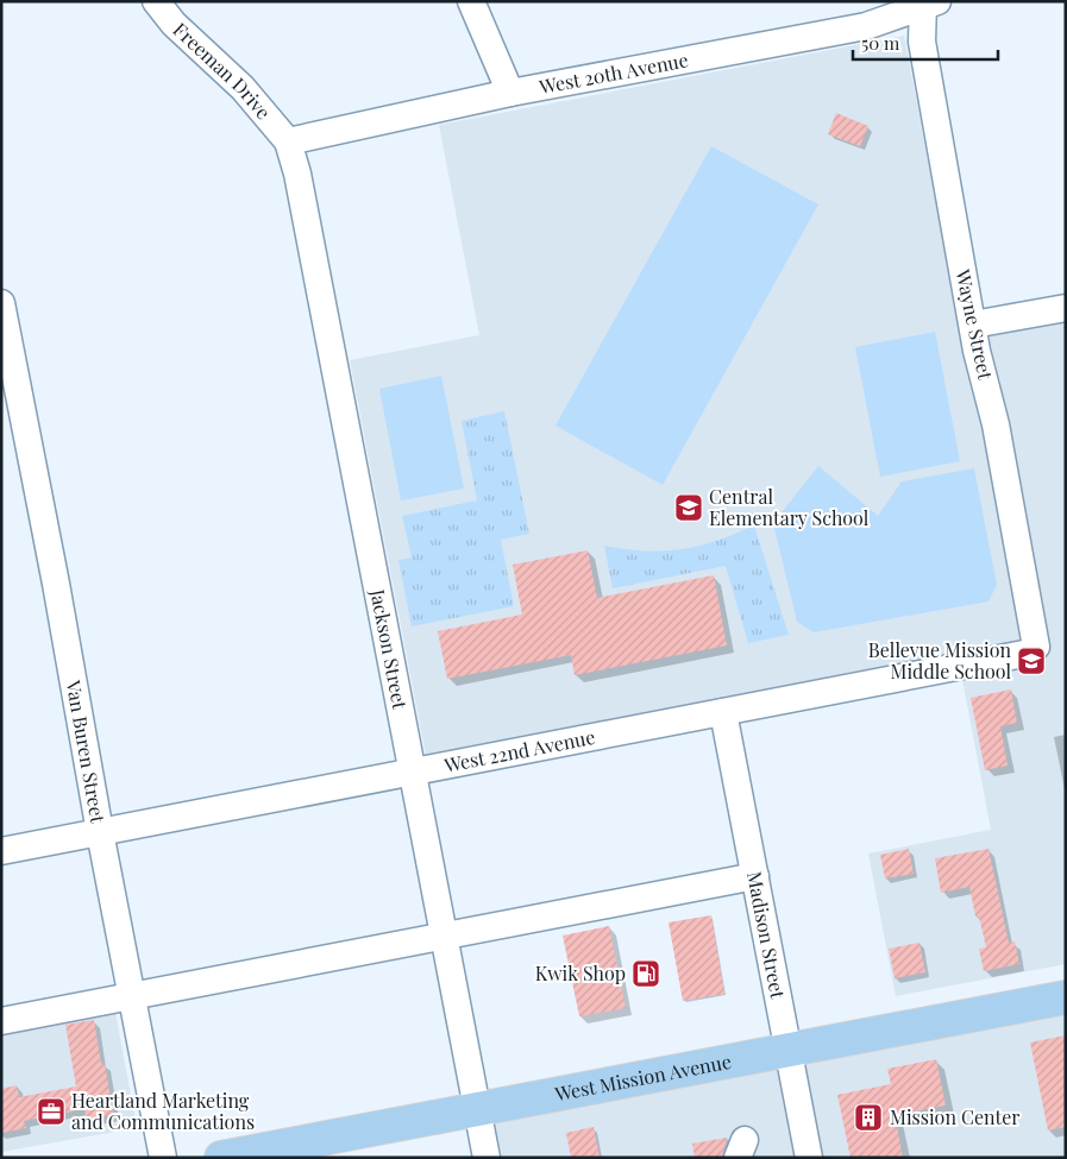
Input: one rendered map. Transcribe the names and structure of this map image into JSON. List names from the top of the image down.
{
  "streets": {
    "main road": ["West Mission Avenue"],
    "street": [
      "Freeman Drive",
      "West 20th Avenue",
      "Wayne Street",
      "Jackson Street",
      "West 22nd Avenue",
      "Van Buren Street",
      "Madison Street"
    ]
  },
  "crossings": [
    ["Freeman Drive", "West 20th Avenue"],
    ["Freeman Drive", "Jackson Street"],
    ["West 20th Avenue", "Wayne Street"],
    ["West 20th Avenue", "Jackson Street"],
    ["Wayne Street", "West 22nd Avenue"],
    ["Jackson Street", "West 22nd Avenue"],
    ["Jackson Street", "West Mission Avenue"],
    ["West 22nd Avenue", "Van Buren Street"],
    ["West 22nd Avenue", "Madison Street"],
    ["Madison Street", "West Mission Avenue"]
  ],
  "places": {
    "school or university": ["Central Elementary School", "Bellevue Mission Middle School"],
    "fuel station": ["Kwik Shop"],
    "office": ["Heartland Marketing and Communications"],
    "building": ["Mission Center"]
  },
  "scale_bar": "50 m"
}
